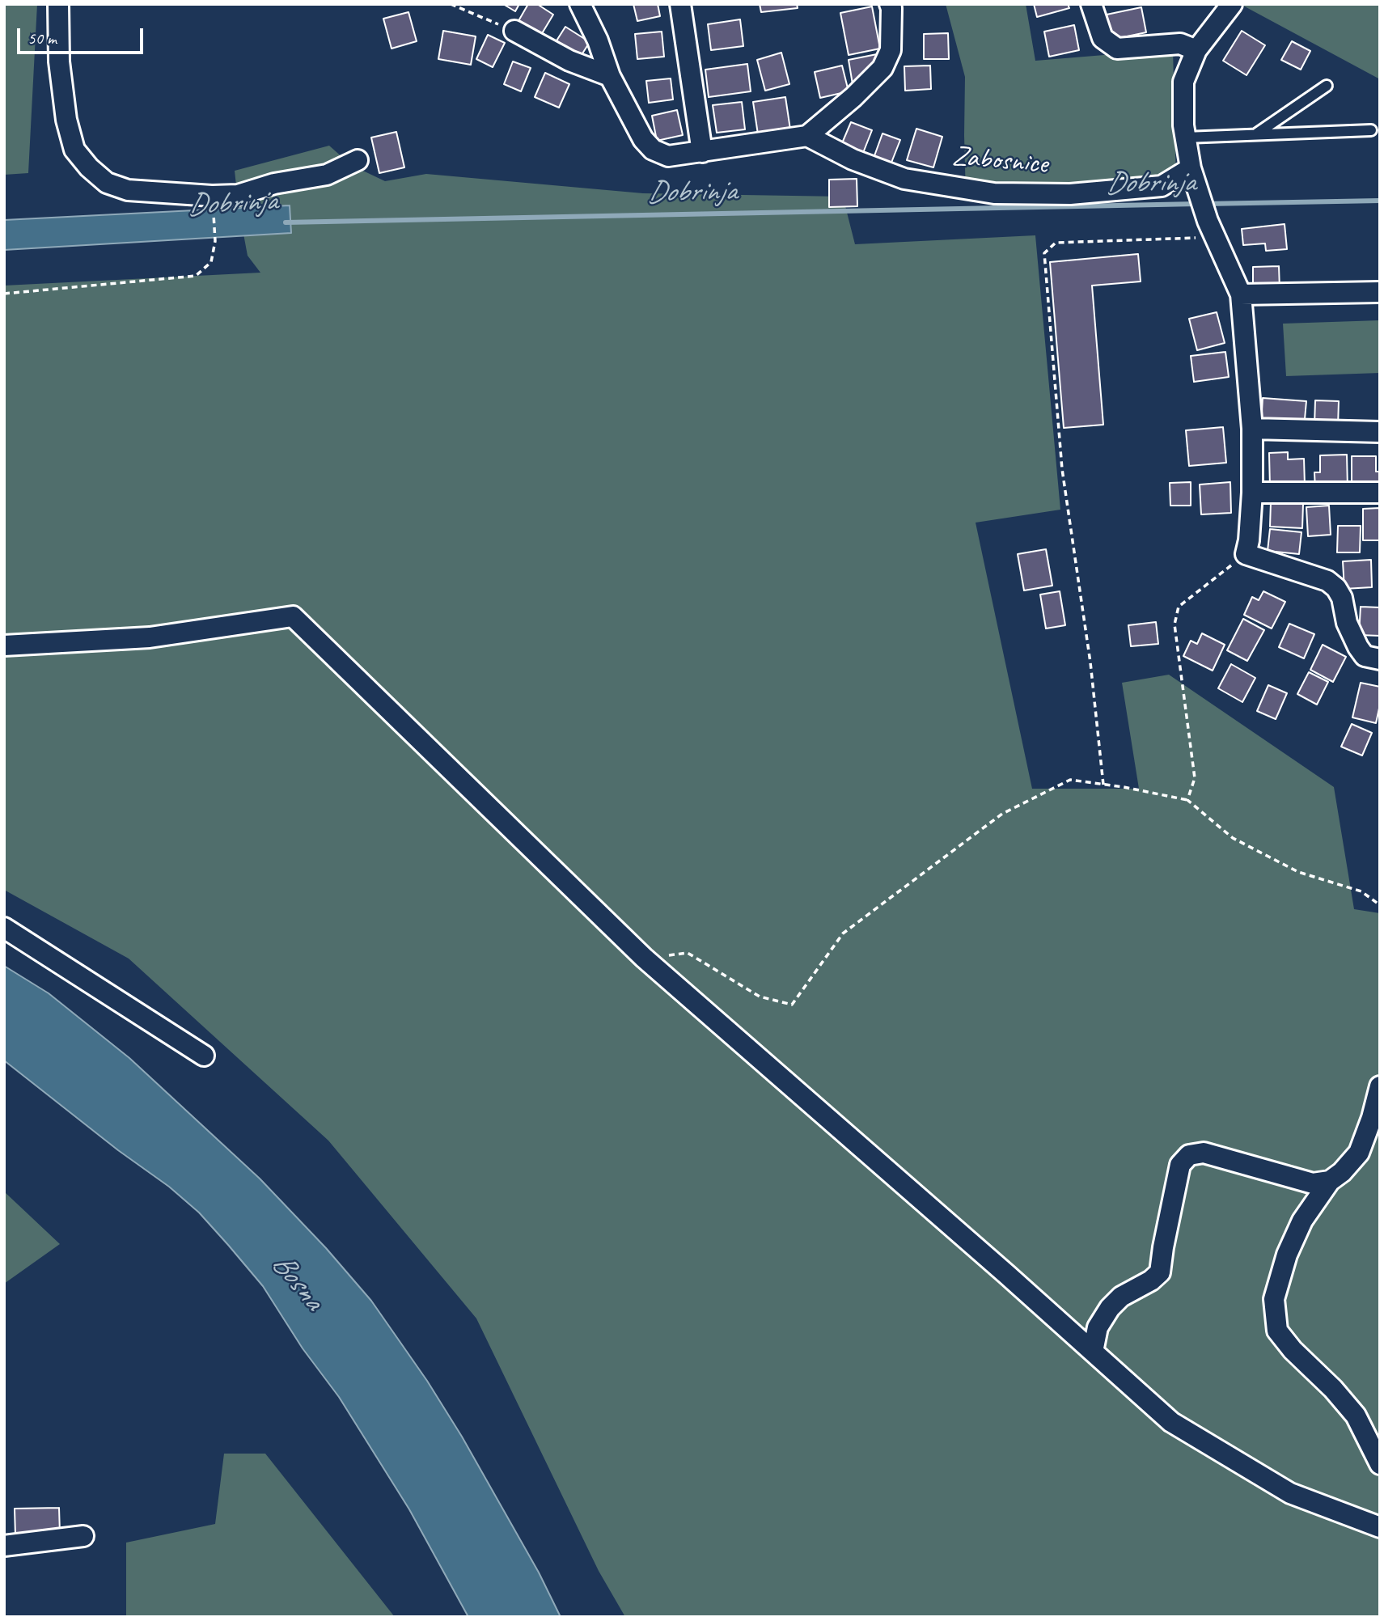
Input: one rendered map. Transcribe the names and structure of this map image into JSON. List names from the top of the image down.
{
  "streets": {
    "street": ["Zabosnice"]
  },
  "water": ["Dobrinja", "Bosna"],
  "scale_bar": "50 m"
}
